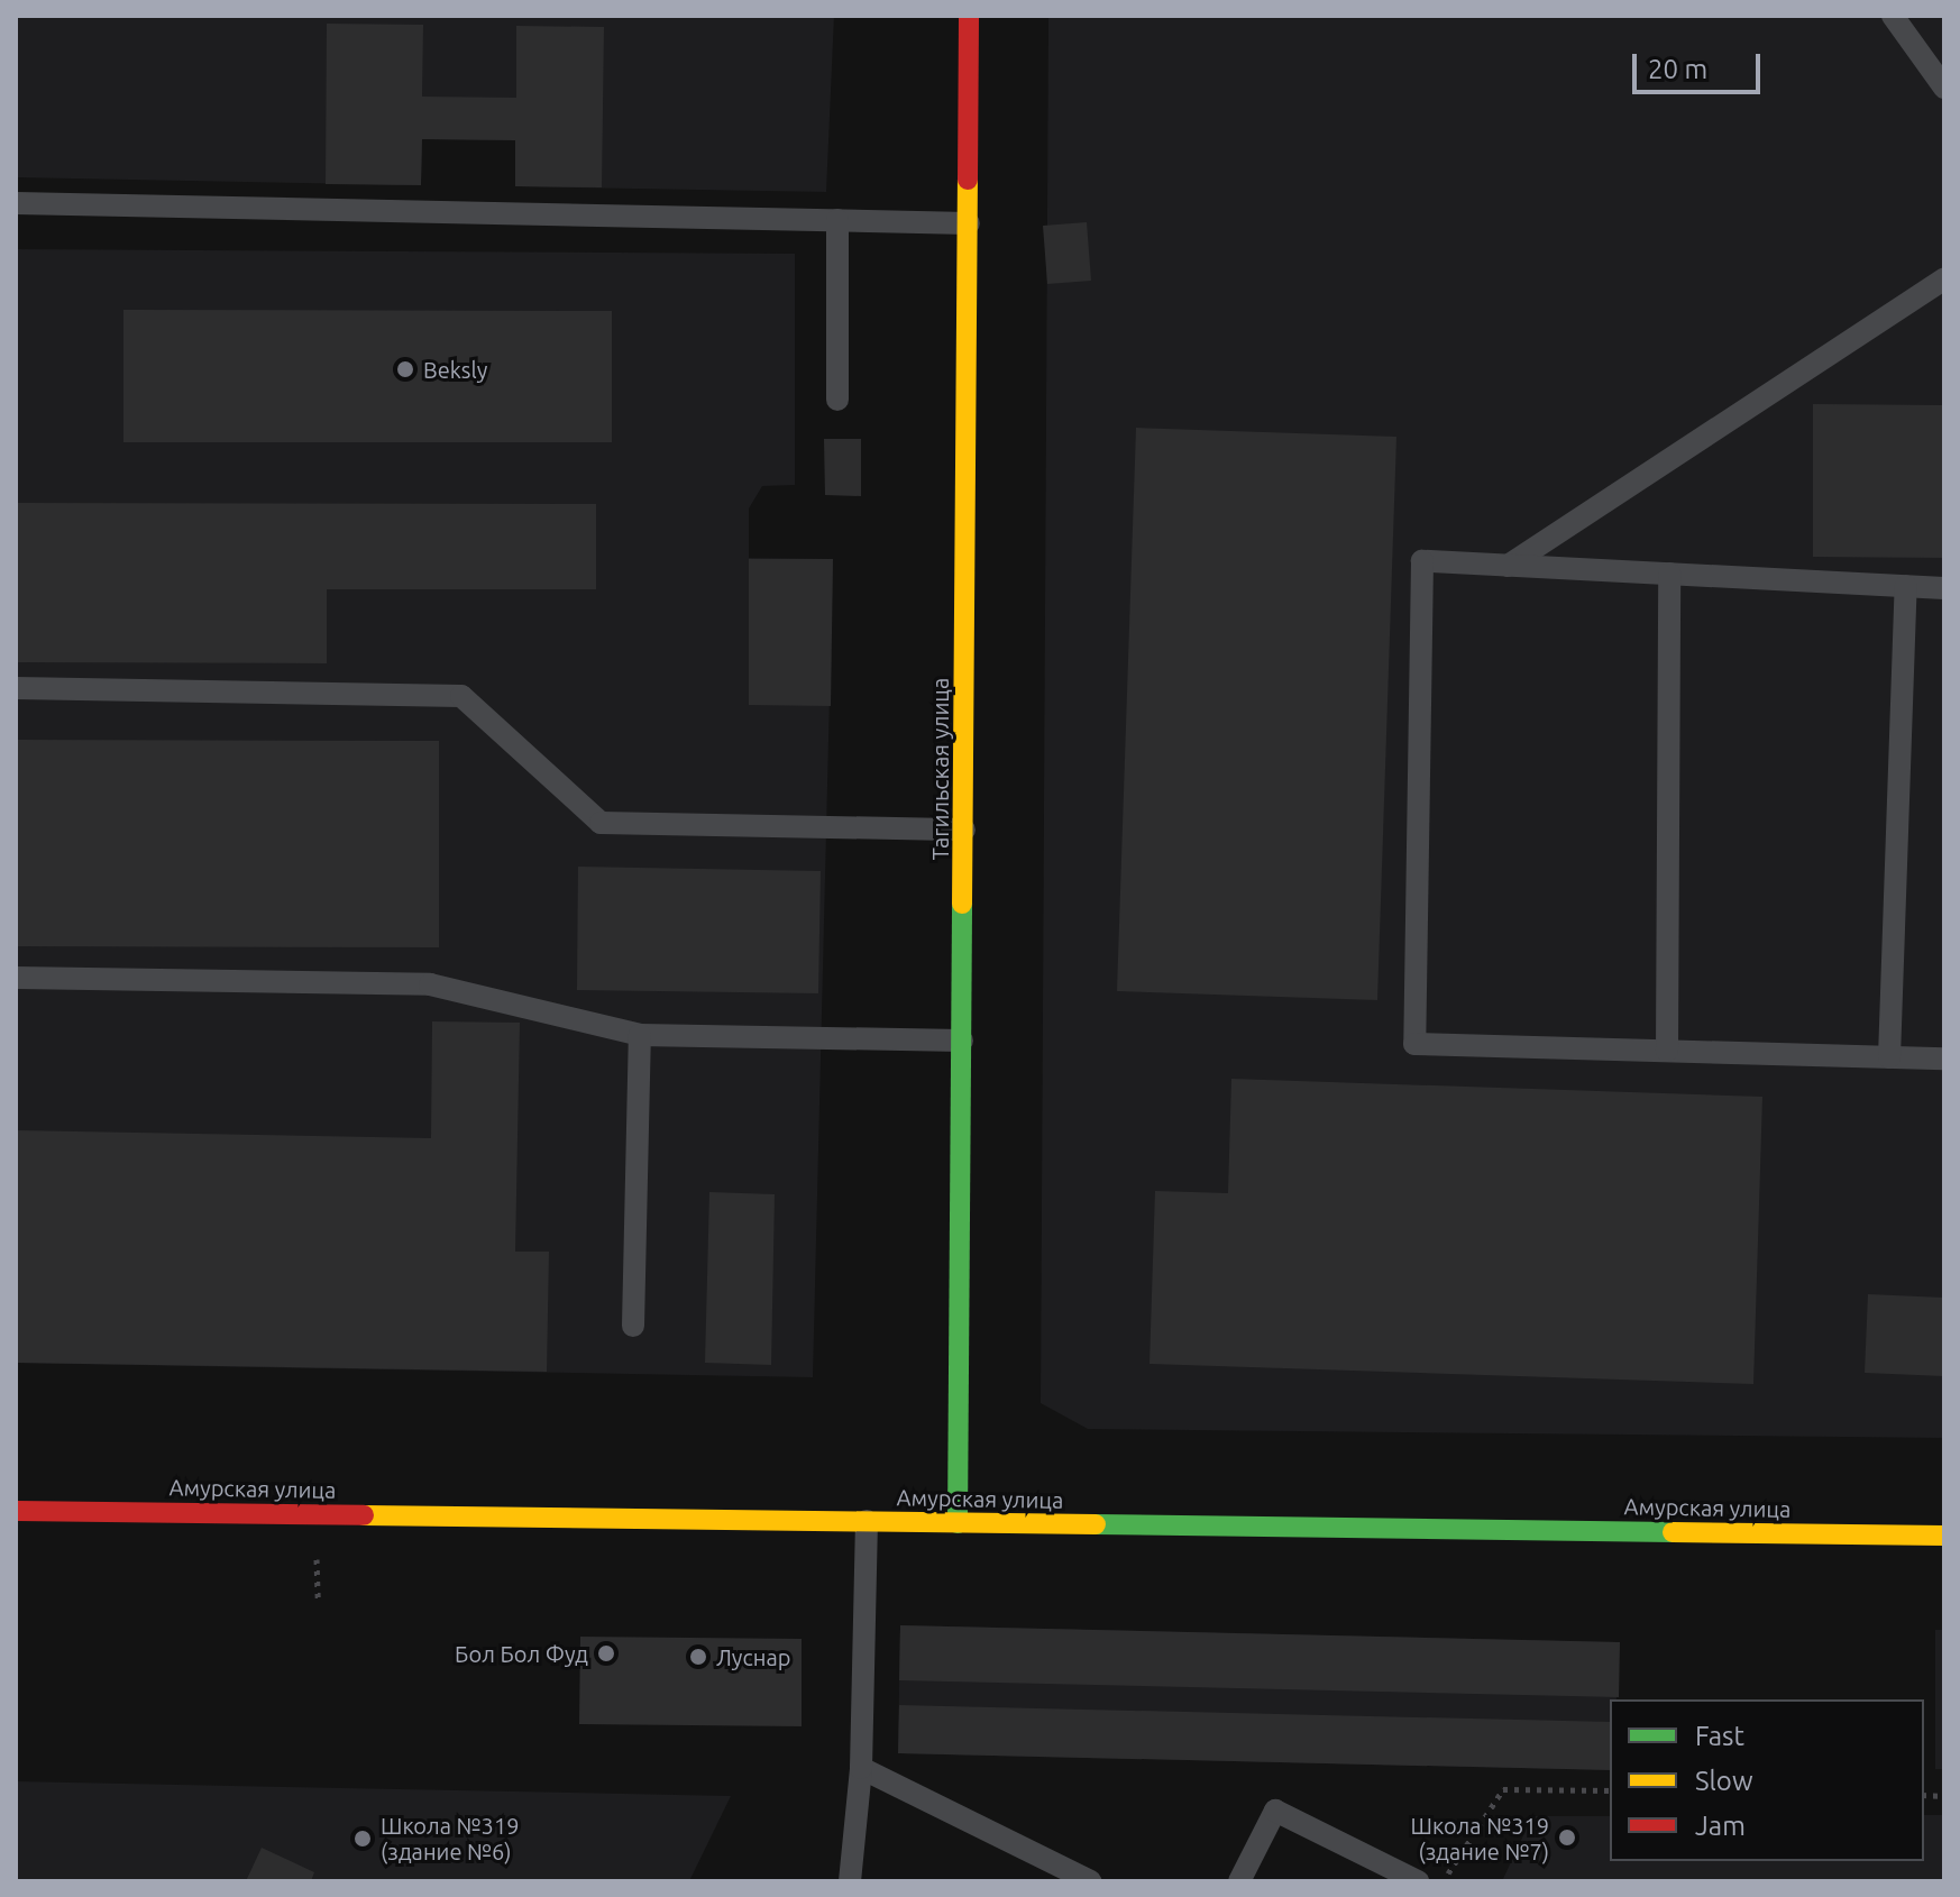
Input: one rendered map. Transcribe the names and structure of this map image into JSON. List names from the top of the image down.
{
  "streets": {
    "street": ["Тагильская улица", "Амурская улица"]
  },
  "crossings": [
    ["Тагильская улица", "Амурская улица"]
  ],
  "places": [
    "Beksly",
    "Бол Бол Фуд",
    "Луснар",
    "Школа №319 (здание №7)",
    "Школа №319 (здание №6)"
  ],
  "legend": ["Fast", "Slow", "Jam"],
  "scale_bar": "20 m"
}
